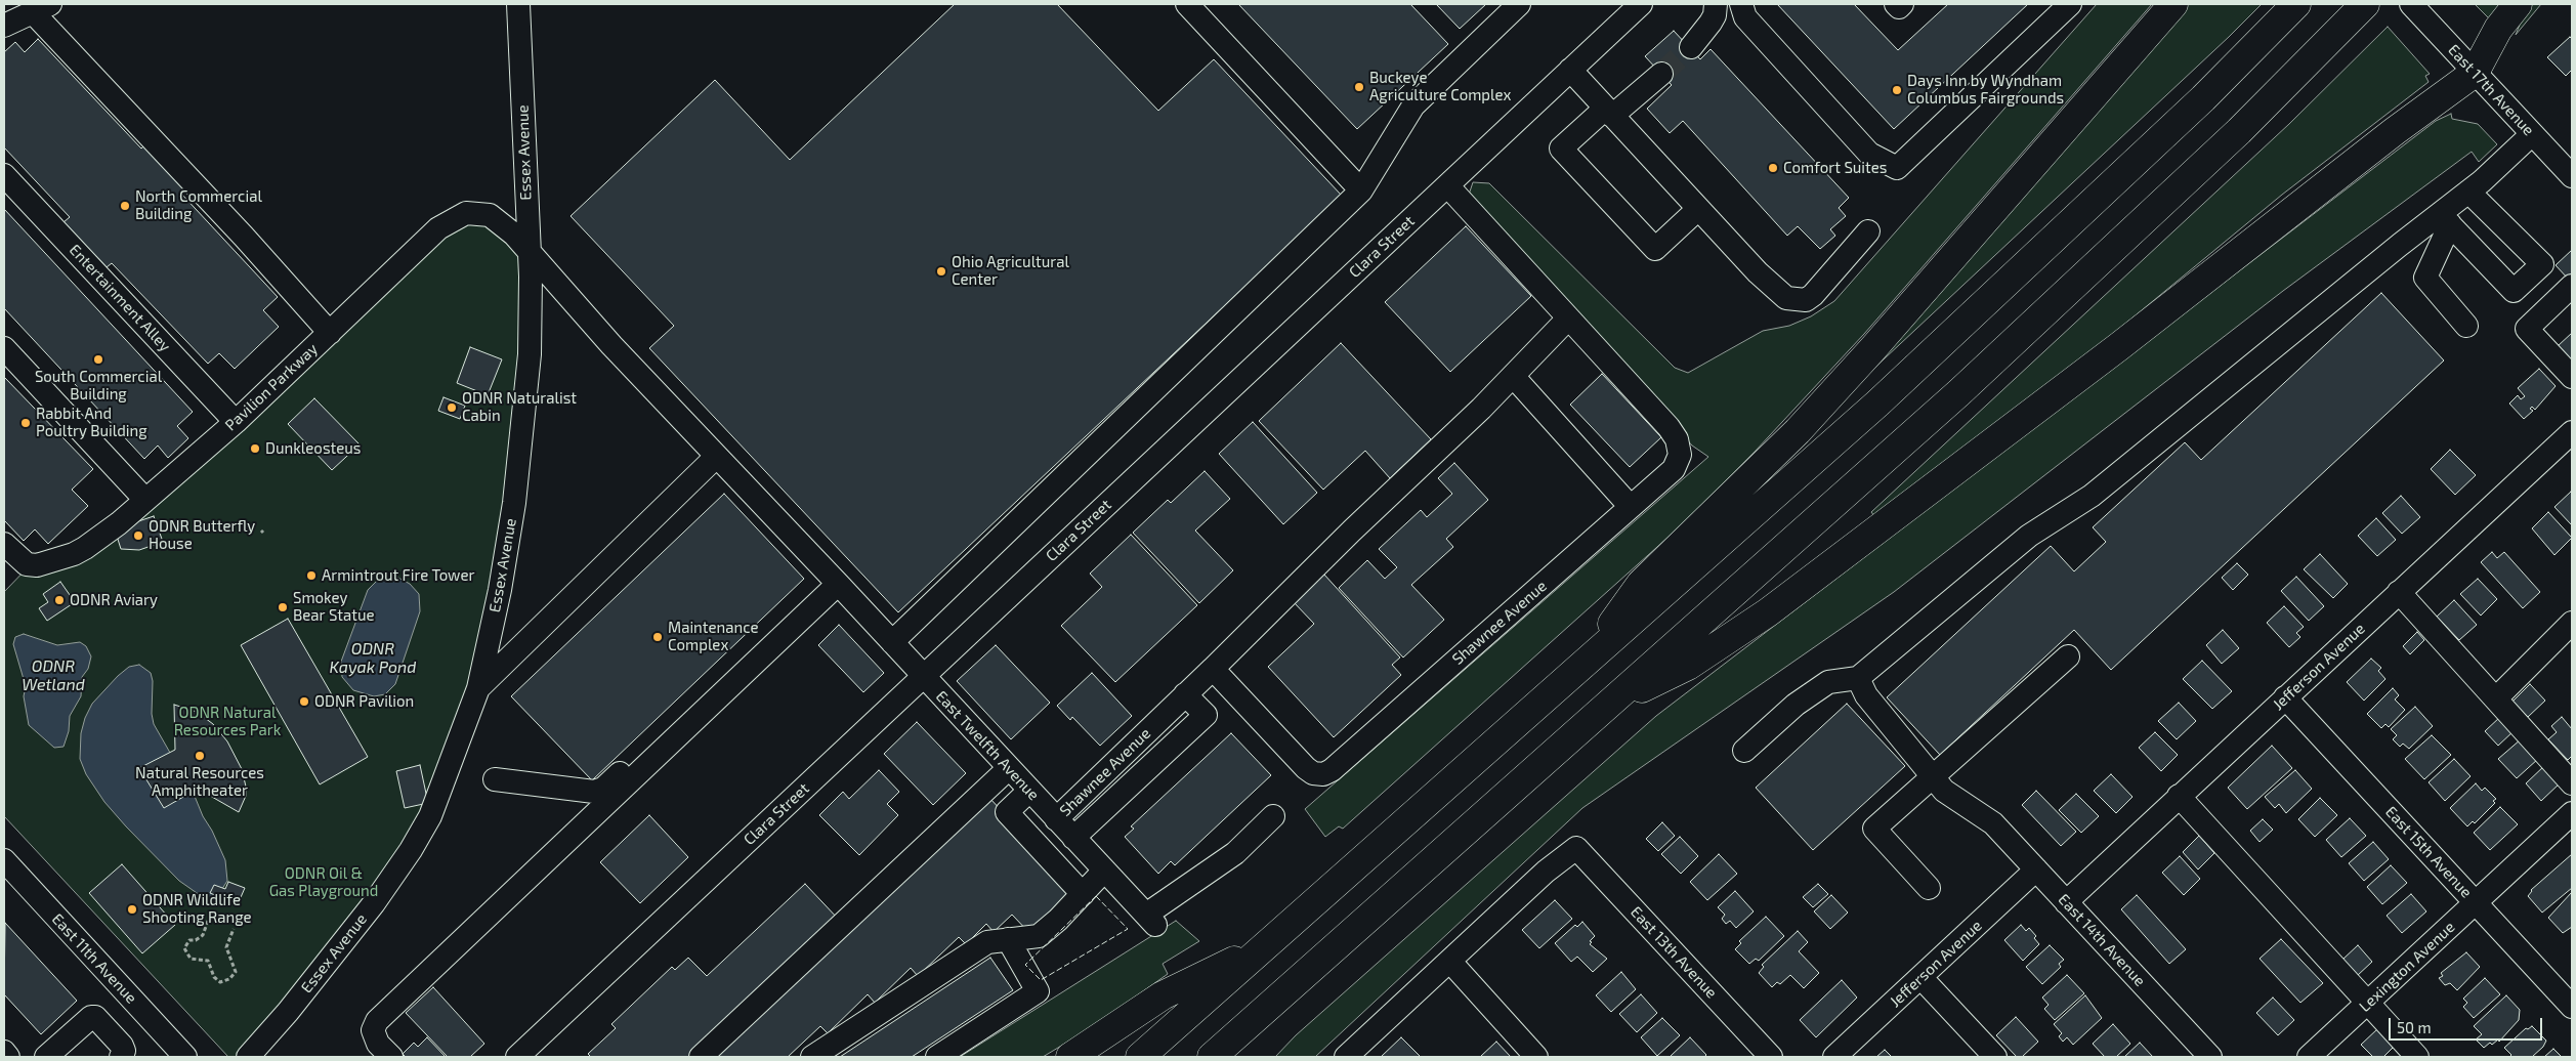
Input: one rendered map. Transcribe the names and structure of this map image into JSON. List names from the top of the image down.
{
  "streets": {
    "street": [
      "East 17th Avenue",
      "Essex Avenue",
      "Clara Street",
      "Entertainment Alley",
      "Pavilion Parkway",
      "Shawnee Avenue",
      "Jefferson Avenue",
      "East Twelfth Avenue",
      "East 15th Avenue",
      "East 14th Avenue",
      "East 13th Avenue",
      "East 11th Avenue",
      "Lexington Avenue"
    ]
  },
  "crossings": [
    ["Essex Avenue", "Pavilion Parkway"],
    ["Clara Street", "Shawnee Avenue"],
    ["Clara Street", "East Twelfth Avenue"],
    ["Entertainment Alley", "Pavilion Parkway"],
    ["Pavilion Parkway", "East Twelfth Avenue"],
    ["Shawnee Avenue", "East Twelfth Avenue"],
    ["Jefferson Avenue", "East 15th Avenue"],
    ["Jefferson Avenue", "East 14th Avenue"],
    ["East 15th Avenue", "Lexington Avenue"]
  ],
  "water": ["ODNR Kayak Pond", "ODNR Wetland"],
  "parks": ["ODNR Natural Resources Park", "ODNR Oil & Gas Playground"],
  "places": [
    "Buckeye Agriculture Complex",
    "Days Inn by Wyndham Columbus Fairgrounds",
    "Comfort Suites",
    "North Commercial Building",
    "Ohio Agricultural Center",
    "South Commercial Building",
    "ODNR Naturalist Cabin",
    "Rabbit And Poultry Building",
    "Dunkleosteus",
    "ODNR Butterfly House",
    "Armintrout Fire Tower",
    "ODNR Aviary",
    "Smokey Bear Statue",
    "Maintenance Complex",
    "ODNR Pavilion",
    "Natural Resources Amphitheater",
    "ODNR Wildlife Shooting Range"
  ],
  "scale_bar": "50 m"
}
